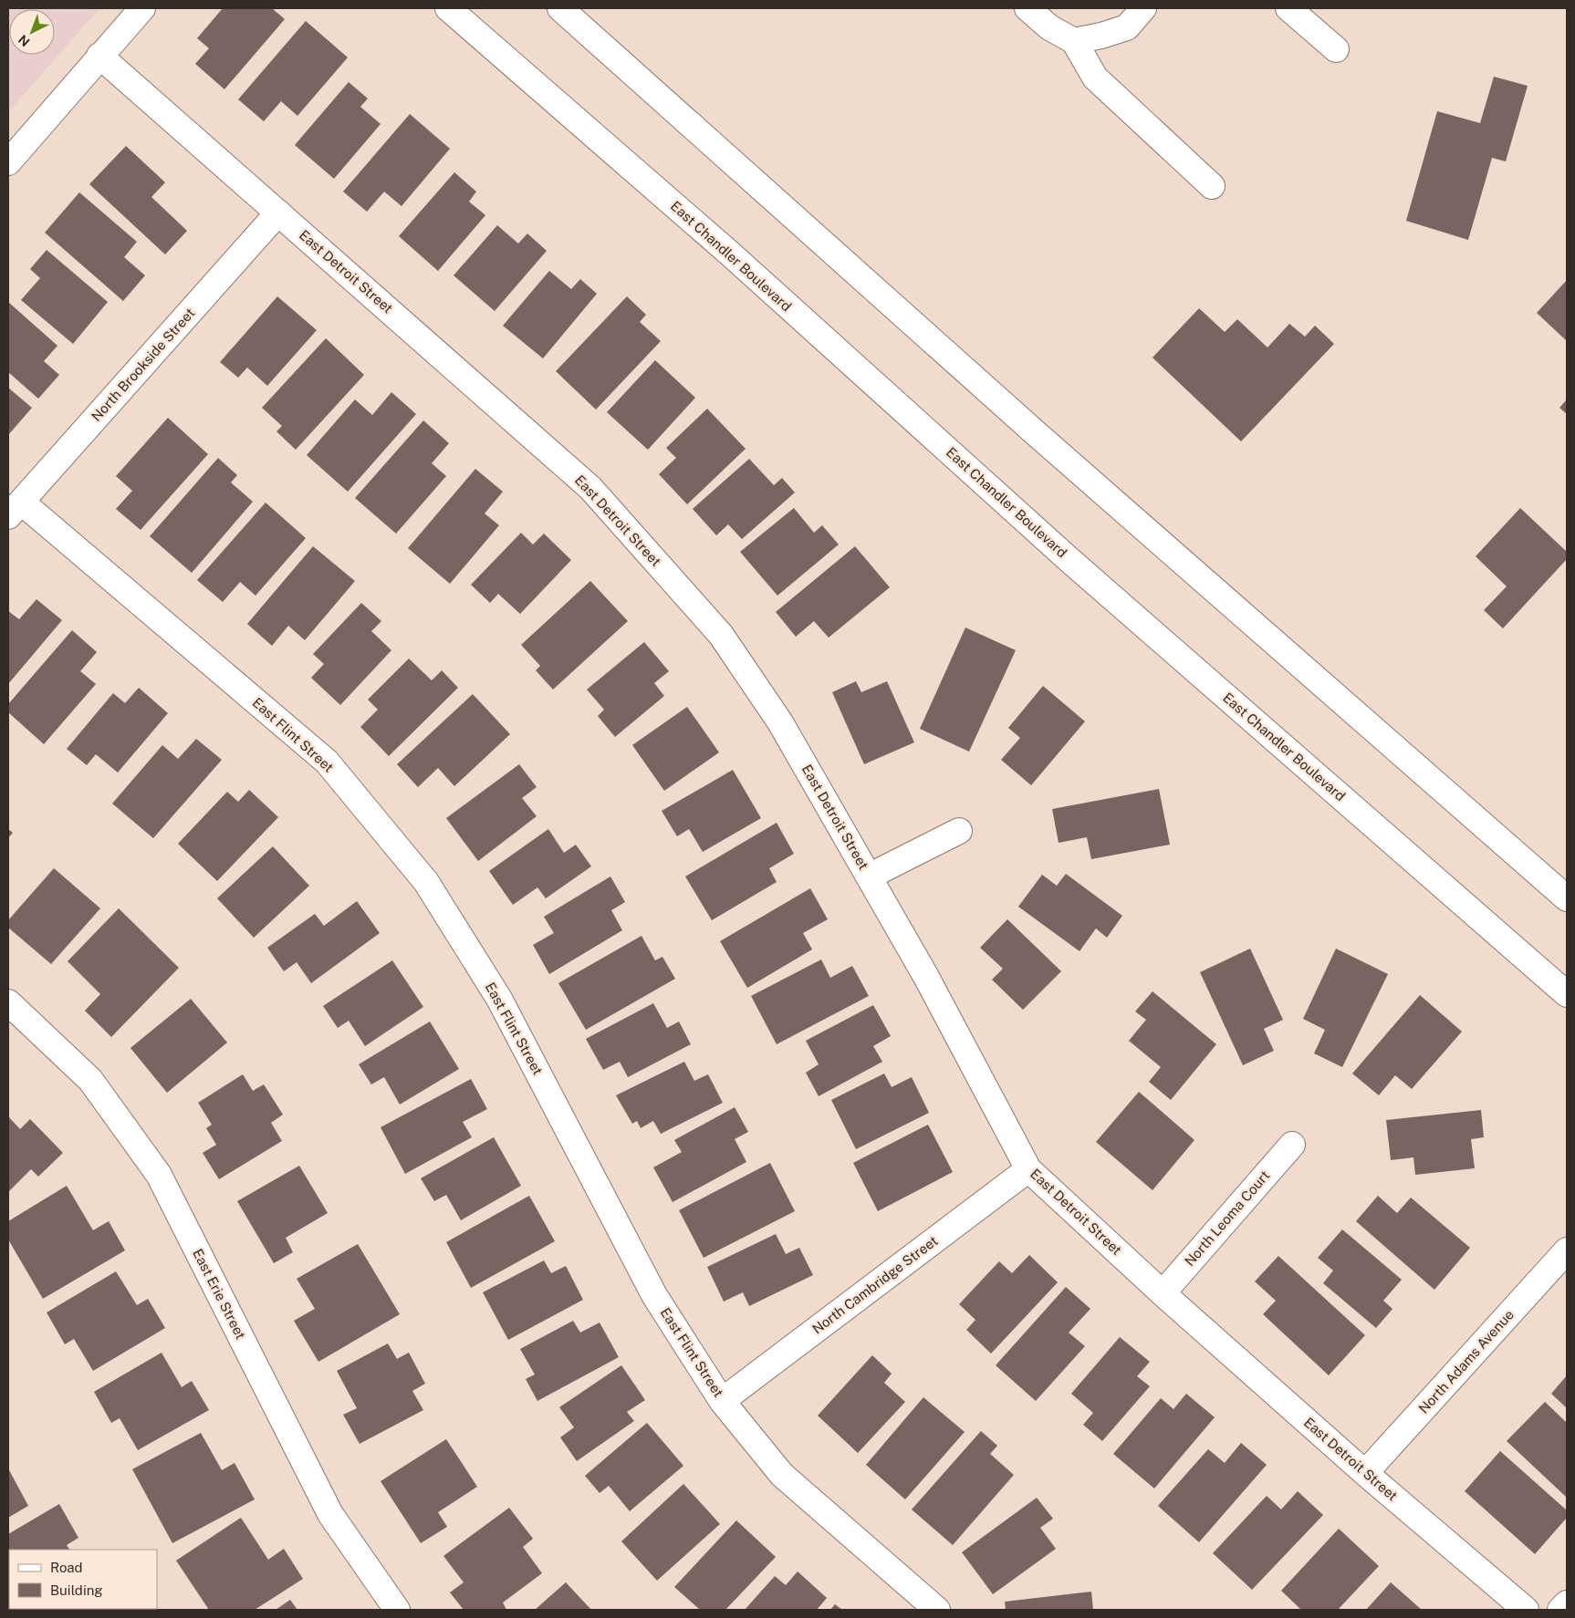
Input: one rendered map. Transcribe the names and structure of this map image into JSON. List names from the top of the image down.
{
  "streets": {
    "street": [
      "East Chandler Boulevard",
      "East Detroit Street",
      "North Brookside Street",
      "East Flint Street",
      "North Leoma Court",
      "North Cambridge Street",
      "East Erie Street",
      "North Adams Avenue"
    ]
  },
  "crossings": [
    ["East Detroit Street", "North Brookside Street"],
    ["East Detroit Street", "North Leoma Court"],
    ["East Detroit Street", "North Cambridge Street"],
    ["East Detroit Street", "North Adams Avenue"],
    ["North Brookside Street", "East Flint Street"],
    ["East Flint Street", "North Cambridge Street"]
  ],
  "legend": ["Road", "Building"],
  "north": "bottom left"
}
